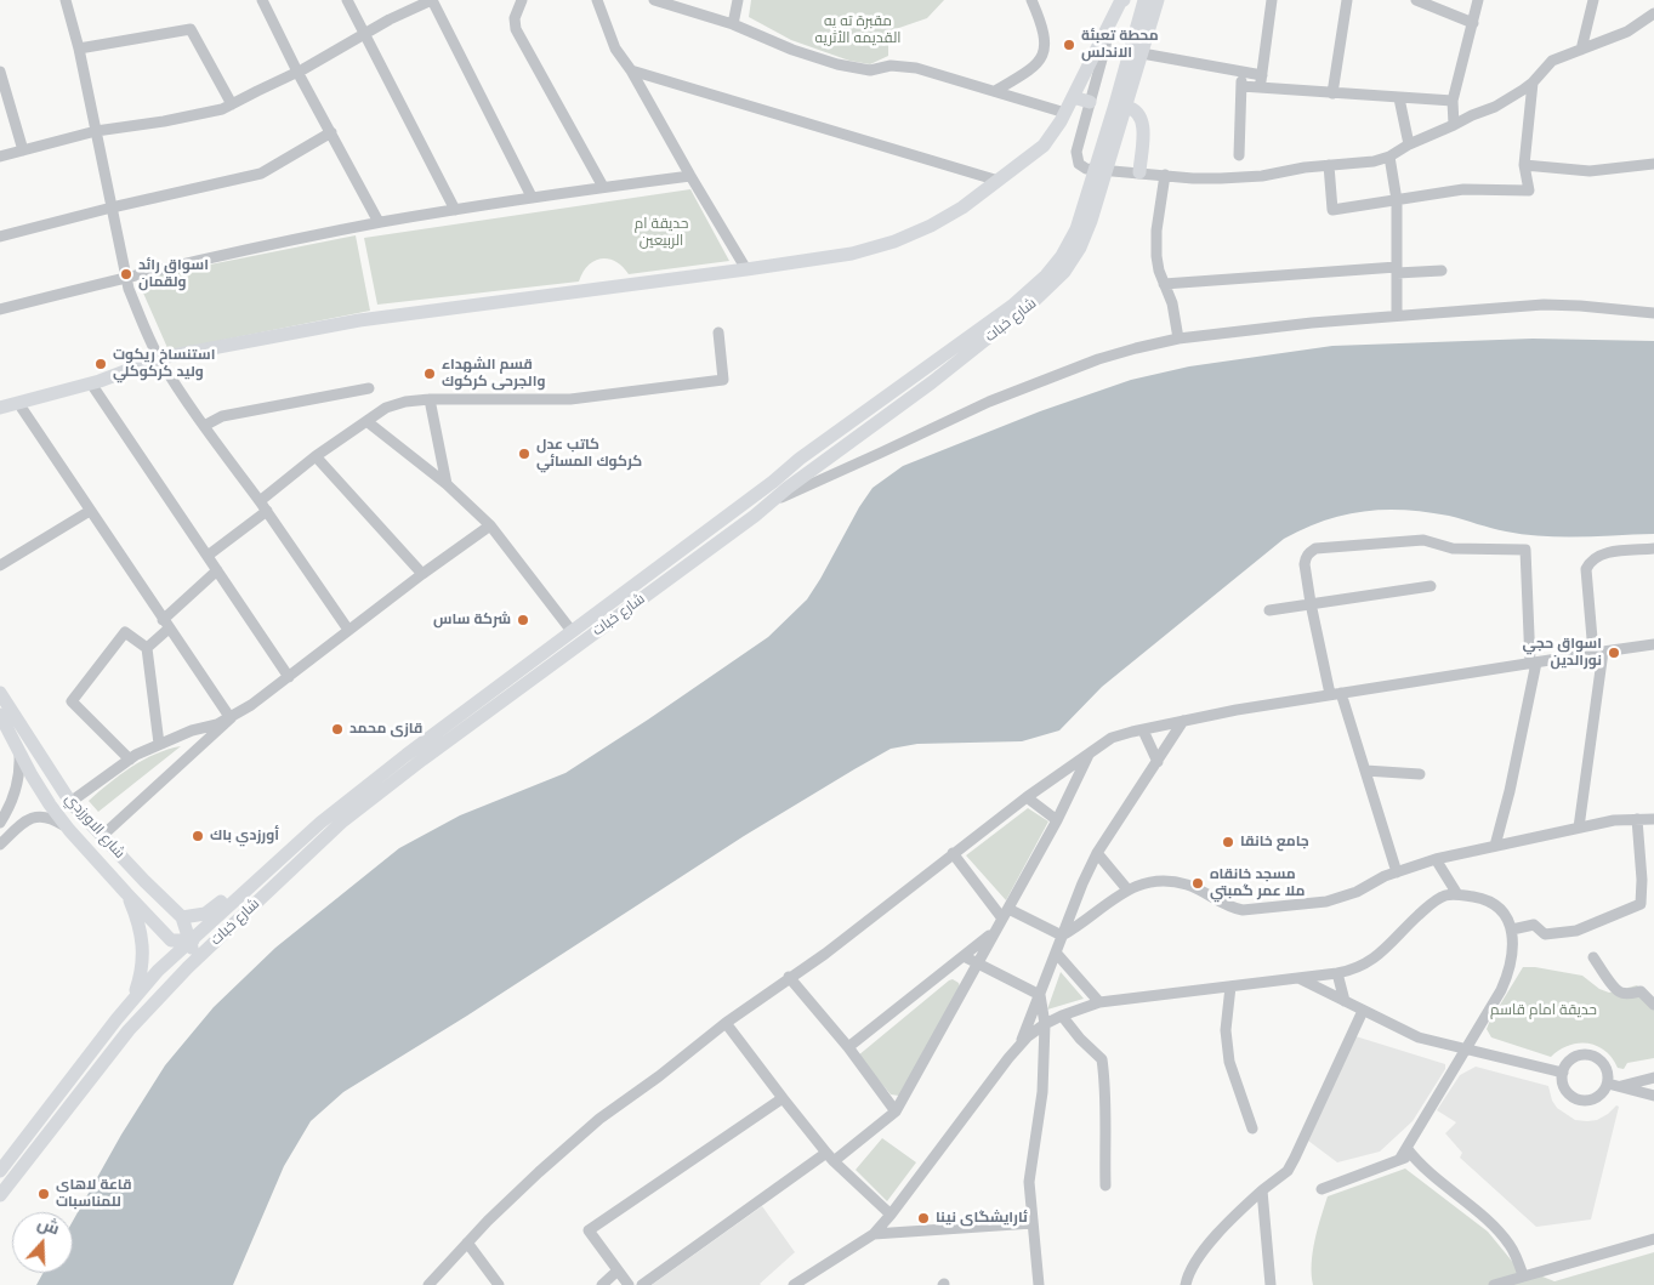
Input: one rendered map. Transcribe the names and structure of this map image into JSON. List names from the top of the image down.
{
  "streets": {
    "main road": ["شارع خبات", "شارع الاورزدي"]
  },
  "crossings": [
    ["شارع خبات", "شارع الاورزدي"]
  ],
  "parks": ["مقبرة ته په القديمه الأثريه", "حديقة ام الربيعين", "حديقة امام قاسم"],
  "places": [
    "محطة تعبئة الاندلس",
    "اسواق رائد ولقمان",
    "استنساخ ريكوت وليد كركوكلي",
    "قسم الشهداء والجرحى كركوك",
    "كاتب عدل كركوك المسائي",
    "شركة ساس",
    "اسواق حجي نورالدين",
    "قازی محمد",
    "أورزدي باك",
    "جامع خانقا",
    "مسجد خانقاه ملا عمر گمبتي",
    "قاعة لاهاي للمناسبات",
    "ئارایشگای نینا"
  ],
  "north": "top"
}
